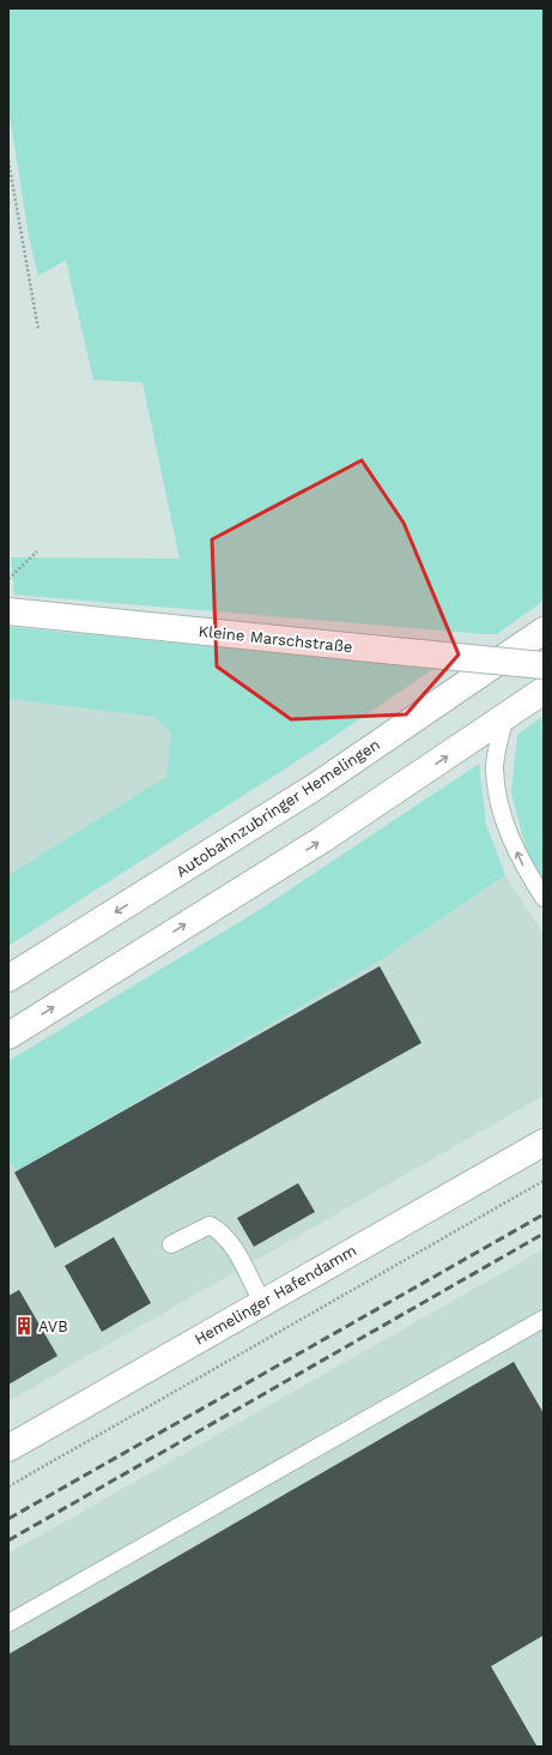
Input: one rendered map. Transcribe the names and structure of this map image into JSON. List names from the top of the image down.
{
  "streets": {
    "main road": ["Kleine Marschstraße", "Autobahnzubringer Hemelingen", "Hemelinger Hafendamm"]
  },
  "places": {
    "building": ["AVB"]
  }
}
